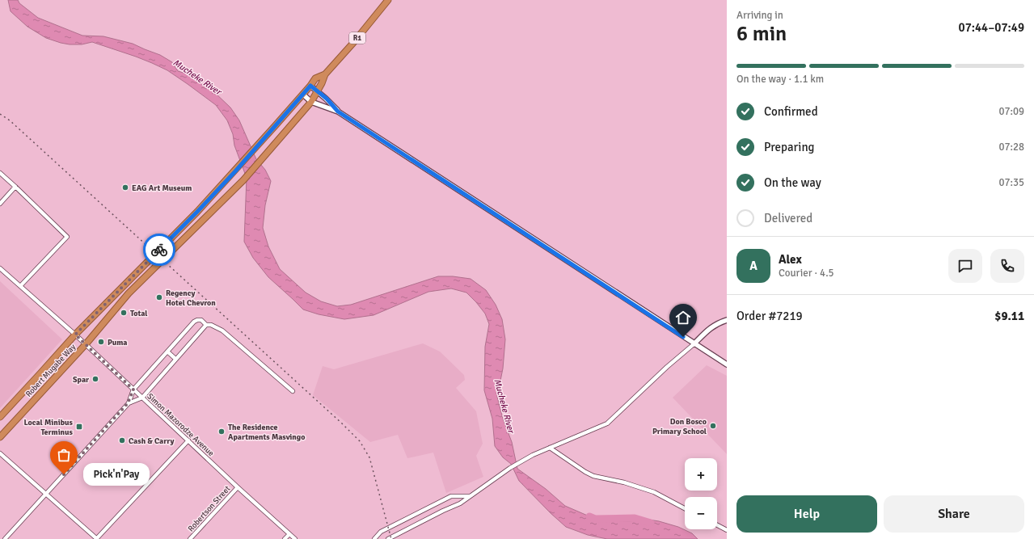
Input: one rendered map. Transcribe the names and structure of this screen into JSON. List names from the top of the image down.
{
  "streets": {
    "highway": ["R1", "Robert Mugabe Way"],
    "street": ["Simon Mazorodze Avenue", "Robertson Street"]
  },
  "crossings": [
    ["R1", "Robert Mugabe Way"],
    ["Robert Mugabe Way", "Simon Mazorodze Avenue"],
    ["Simon Mazorodze Avenue", "Robertson Street"]
  ],
  "water": ["Mucheke River"],
  "places": {
    "other": [
      "EAG Art Museum",
      "Regency Hotel Chevron",
      "Total",
      "Puma",
      "Spar",
      "Don Bosco Primary School",
      "The Residence Apartments Masvingo",
      "Cash & Carry",
      "Pick'n'Pay"
    ],
    "transit": ["Local Minibus Terminus"]
  },
  "page": {
    "heading": ["6 min", "Arriving in", "07:44–07:49"],
    "panel": [
      "Alex",
      "Courier · 4.5",
      "Order #7219",
      "$9.11"
    ],
    "bar": "On the way · 1.1 km",
    "list": [
      ["Confirmed", "07:09"],
      ["Preparing", "07:28"],
      ["On the way", "07:35"],
      "Delivered"
    ],
    "round": "A",
    "map_buttons": ["+", "−"],
    "bubble": "Pick'n'Pay",
    "buttons": ["Help", "Share"]
  }
}
